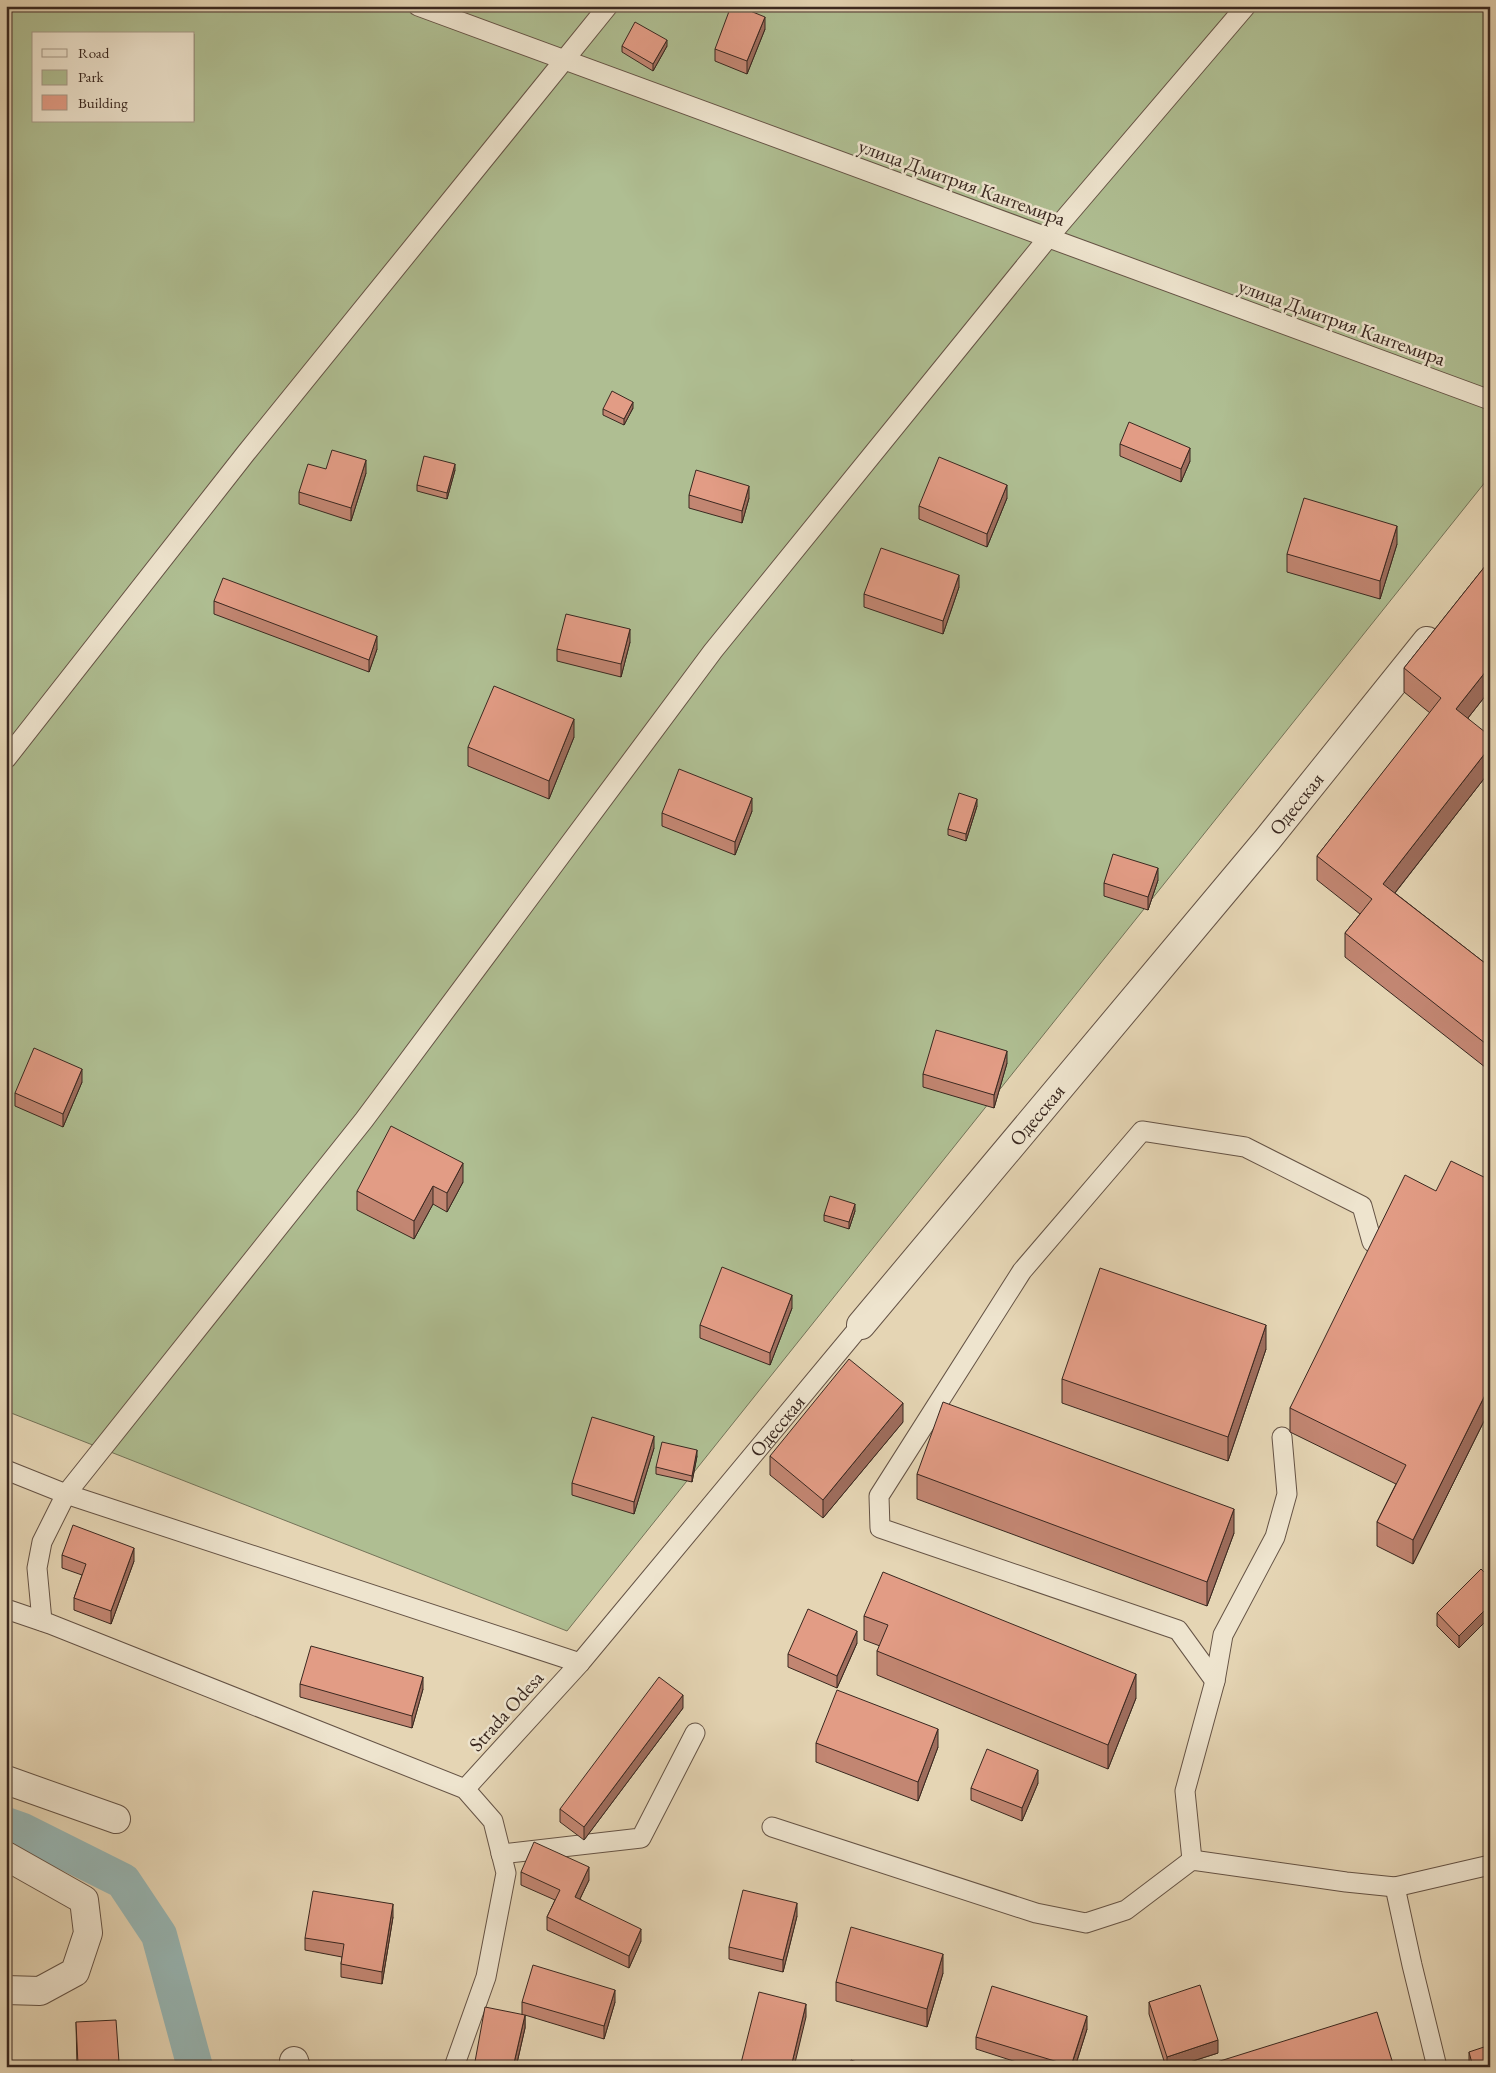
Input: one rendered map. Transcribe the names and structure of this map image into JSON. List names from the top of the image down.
{
  "streets": {
    "street": ["Одесская"],
    "lane": ["улица Дмитрия Кантемира", "Strada Odesa"]
  },
  "crossings": [
    ["Одесская", "Strada Odesa"]
  ],
  "legend": ["Road", "Park", "Building"]
}
